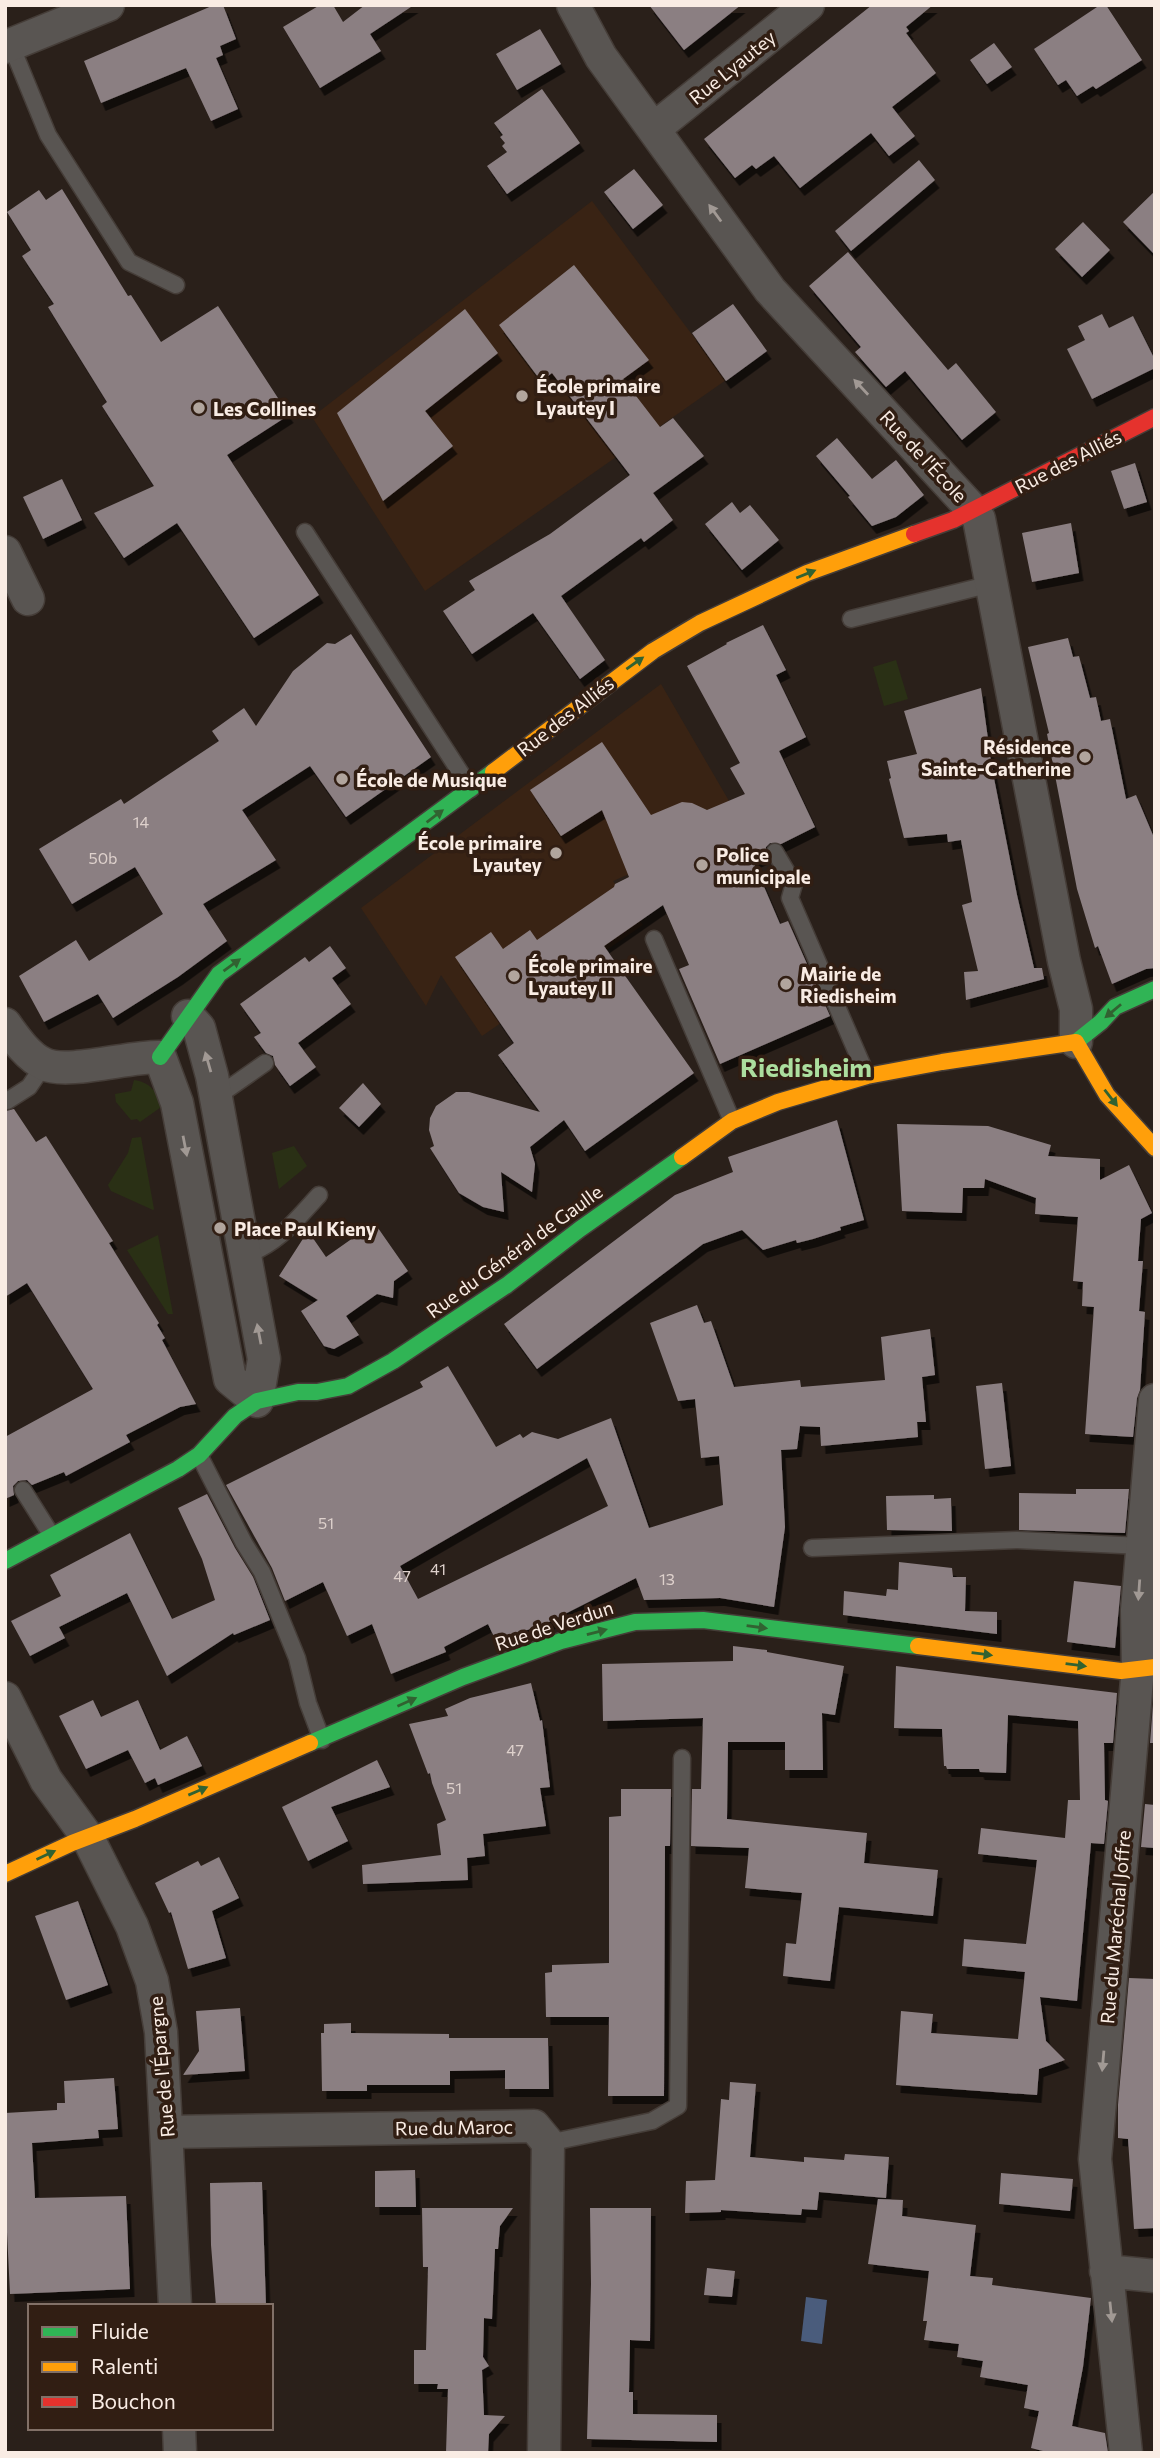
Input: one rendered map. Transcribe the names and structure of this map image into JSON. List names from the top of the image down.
{
  "streets": {
    "street": [
      "Rue Lyautey",
      "Rue de l'École",
      "Rue des Alliés",
      "Rue du Général de Gaulle",
      "Rue de Verdun",
      "Rue du Maréchal Joffre",
      "Rue de l'Épargne",
      "Rue du Maroc"
    ]
  },
  "crossings": [
    ["Rue Lyautey", "Rue de l'École"],
    ["Rue de l'École", "Rue des Alliés"],
    ["Rue de l'École", "Rue du Général de Gaulle"],
    ["Rue de Verdun", "Rue du Maréchal Joffre"],
    ["Rue de Verdun", "Rue de l'Épargne"],
    ["Rue de l'Épargne", "Rue du Maroc"]
  ],
  "one_way": [
    "Rue de l'École",
    "Rue des Alliés",
    "Rue de Verdun",
    "Rue du Maréchal Joffre"
  ],
  "districts": ["Riedisheim"],
  "places": [
    "École primaire Lyautey I",
    "Les Collines",
    "Résidence Sainte-Catherine",
    "École de Musique",
    "École primaire Lyautey",
    "Police municipale",
    "École primaire Lyautey II",
    "Mairie de Riedisheim",
    "Place Paul Kieny"
  ],
  "house_numbers": [
    "14",
    "50b",
    "51",
    "41",
    "47",
    "13",
    "47",
    "51"
  ],
  "legend": ["Fluide", "Ralenti", "Bouchon"]
}
